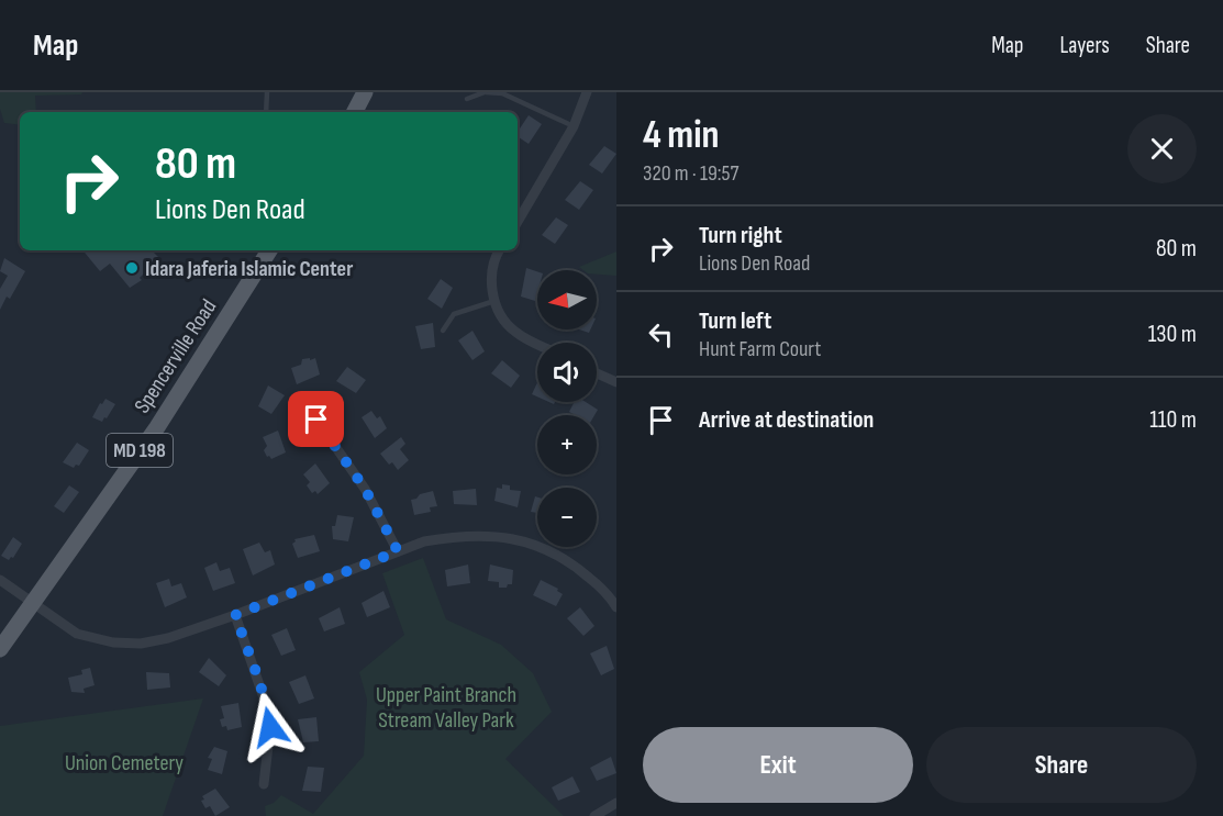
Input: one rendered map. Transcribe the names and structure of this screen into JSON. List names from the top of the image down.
{
  "streets": {
    "main road": ["Spencerville Road", "MD 198"]
  },
  "parks": ["Upper Paint Branch Stream Valley Park", "Union Cemetery"],
  "places": ["Idara Jaferia Islamic Center"],
  "north": "left",
  "page": {
    "header": "Map",
    "nav": ["Map", "Layers", "Share"],
    "heading": ["4 min", "320 m · 19:57"],
    "turn": ["80 m", "Lions Den Road"],
    "list": [
      {
        "name": "Turn right",
        "note": "Lions Den Road",
        "value": "80 m"
      },
      {
        "name": "Turn left",
        "note": "Hunt Farm Court",
        "value": "130 m"
      },
      {
        "name": "Arrive at destination",
        "value": "110 m"
      }
    ],
    "map_buttons": ["+", "−"],
    "buttons": ["Exit", "Share"]
  }
}
